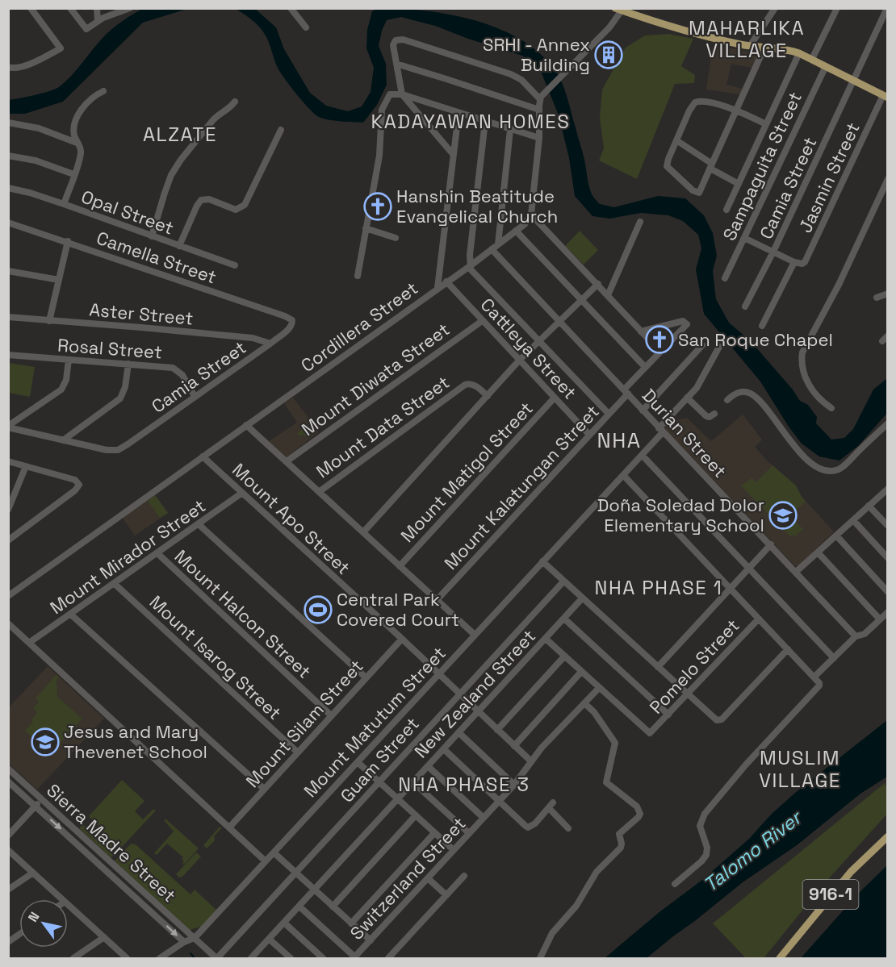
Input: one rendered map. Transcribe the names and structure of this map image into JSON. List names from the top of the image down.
{
  "streets": {
    "main road": ["916-1"],
    "street": [
      "Sampaguita Street",
      "Jasmin Street",
      "Camia Street",
      "Opal Street",
      "Camella Street",
      "Aster Street",
      "Cordillera Street",
      "Rosal Street",
      "Cattleya Street",
      "Mount Diwata Street",
      "Mount Data Street",
      "Durian Street",
      "Mount Matigol Street",
      "Mount Kalatungan Street",
      "Mount Apo Street",
      "Mount Mirador Street",
      "Mount Halcon Street",
      "Mount Isarog Street",
      "Pomelo Street",
      "New Zealand Street",
      "Mount Matutum Street",
      "Mount Silam Street",
      "Guam Street",
      "Sierra Madre Street",
      "Switzerland Street"
    ]
  },
  "crossings": [
    ["Camia Street", "Camella Street"],
    ["Camia Street", "Aster Street"],
    ["Camia Street", "Rosal Street"],
    ["Cordillera Street", "Cattleya Street"],
    ["Cordillera Street", "Durian Street"],
    ["Cordillera Street", "Mount Apo Street"],
    ["Cattleya Street", "Mount Diwata Street"],
    ["Cattleya Street", "Mount Matigol Street"],
    ["Cattleya Street", "Mount Kalatungan Street"],
    ["Durian Street", "Mount Kalatungan Street"],
    ["Durian Street", "Mount Matutum Street"],
    ["Mount Apo Street", "Mount Mirador Street"],
    ["Mount Apo Street", "New Zealand Street"],
    ["Mount Apo Street", "Mount Matutum Street"],
    ["Mount Apo Street", "Mount Silam Street"],
    ["Mount Apo Street", "Guam Street"],
    ["Mount Apo Street", "Switzerland Street"],
    ["Mount Mirador Street", "Mount Halcon Street"],
    ["Mount Mirador Street", "Mount Isarog Street"],
    ["Mount Halcon Street", "Mount Silam Street"],
    ["Mount Isarog Street", "Mount Silam Street"],
    ["Pomelo Street", "Switzerland Street"],
    ["Mount Matutum Street", "Sierra Madre Street"],
    ["Guam Street", "Sierra Madre Street"]
  ],
  "districts": [
    "MAHARLIKA VILLAGE",
    "KADAYAWAN HOMES",
    "ALZATE",
    "NHA",
    "NHA PHASE 1",
    "MUSLIM VILLAGE",
    "NHA PHASE 3"
  ],
  "water": ["Talomo River"],
  "places": {
    "building": ["SRHI - Annex Building"],
    "church": ["Hanshin Beatitude Evangelical Church", "San Roque Chapel"],
    "school or university": ["Doña Soledad Dolor Elementary School", "Jesus and Mary Thevenet School"],
    "sports": ["Central Park Covered Court"]
  },
  "north": "top left"
}
